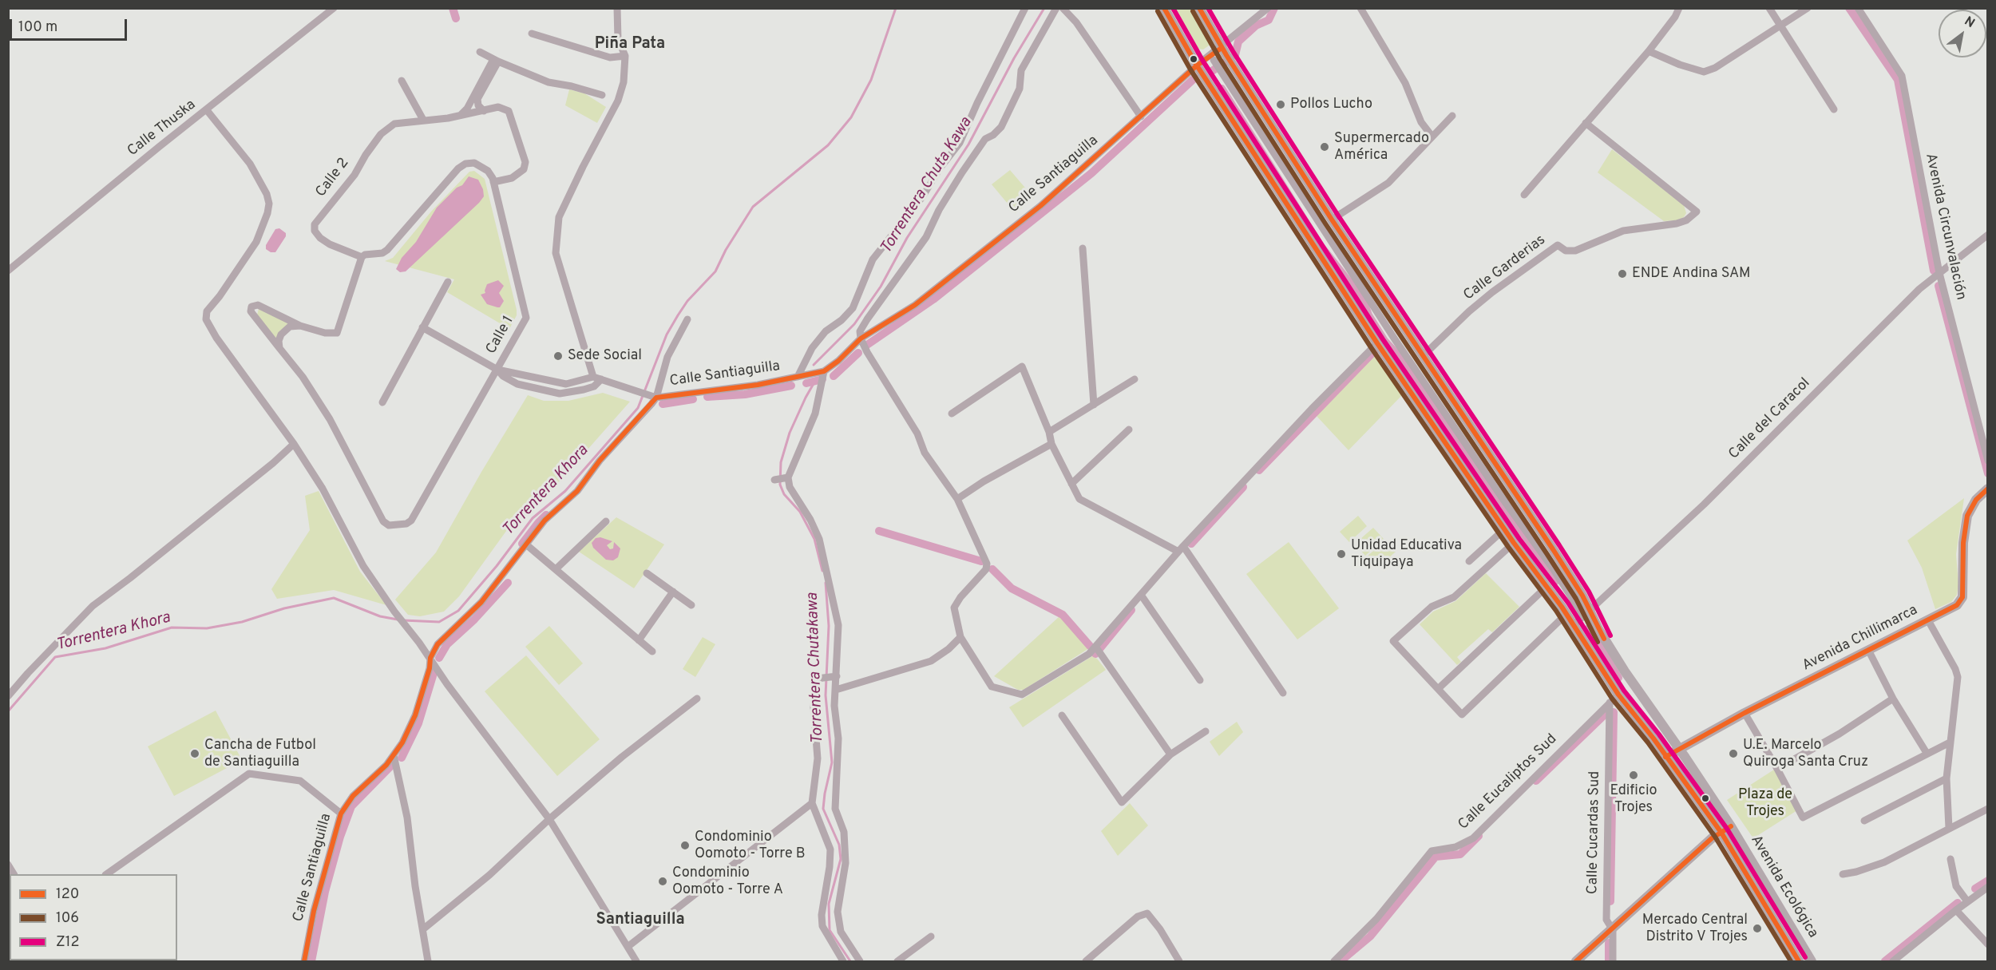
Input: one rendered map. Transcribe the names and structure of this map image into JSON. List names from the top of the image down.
{
  "streets": {
    "main road": ["Avenida Chillimarca", "Avenida Ecológica"],
    "street": [
      "Calle Thuska",
      "Calle Santiaguilla",
      "Calle 2",
      "Avenida Circunvalación",
      "Calle Garderias",
      "Calle 1",
      "Calle del Caracol",
      "Calle Eucaliptos Sud",
      "Calle Cucardas Sud"
    ]
  },
  "crossings": [
    ["Calle Santiaguilla", "Avenida Ecológica"],
    ["Calle 2", "Calle 1"],
    ["Avenida Circunvalación", "Calle del Caracol"],
    ["Calle Garderias", "Avenida Ecológica"],
    ["Calle del Caracol", "Avenida Ecológica"],
    ["Avenida Chillimarca", "Avenida Ecológica"],
    ["Calle Eucaliptos Sud", "Calle Cucardas Sud"],
    ["Calle Eucaliptos Sud", "Avenida Ecológica"]
  ],
  "districts": ["Piña Pata", "Santiaguilla"],
  "water": ["Torrentera Chuta Kawa", "Torrentera Khora", "Torrentera Chutakawa"],
  "parks": ["Plaza de Trojes"],
  "places": [
    "Pollos Lucho",
    "Supermercado América",
    "ENDE Andina SAM",
    "Sede Social",
    "Unidad Educativa Tiquipaya",
    "Cancha de Futbol de Santiaguilla",
    "U.E. Marcelo Quiroga Santa Cruz",
    "Edificio Trojes",
    "Condominio Oomoto - Torre B",
    "Condominio Oomoto - Torre A",
    "Mercado Central Distrito V Trojes"
  ],
  "lines": ["transit line 120", "transit line Z12", "transit line 106"],
  "legend": ["120", "106", "Z12"],
  "scale_bar": "100 m",
  "north": "top right"
}
